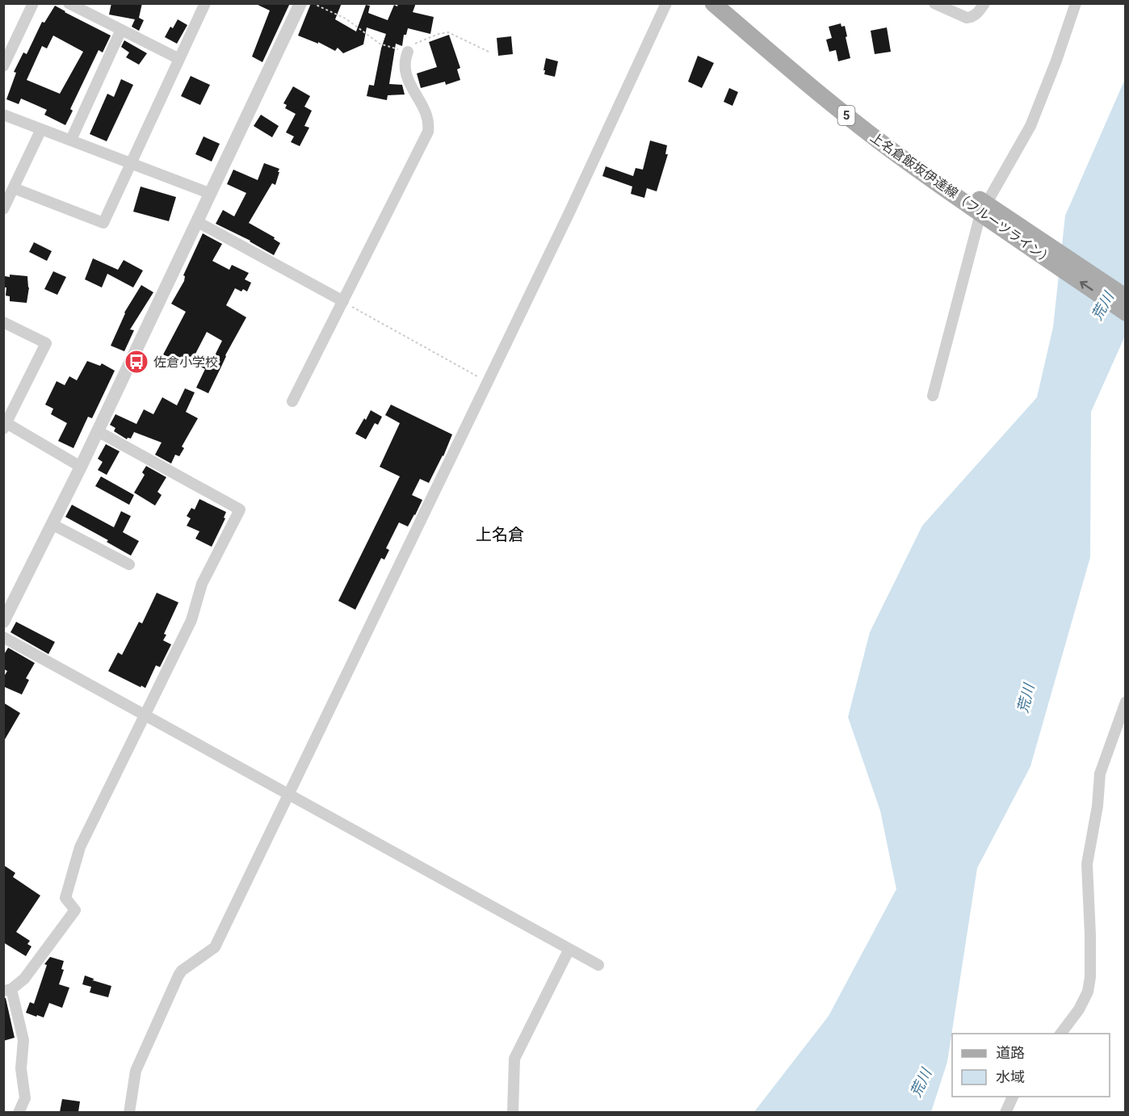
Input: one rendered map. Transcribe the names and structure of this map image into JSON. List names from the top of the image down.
{
  "streets": {
    "main road": ["5", "上名倉飯坂伊達線（フルーツライン）"]
  },
  "districts": ["上名倉"],
  "water": ["荒川"],
  "places": {
    "bus stop": ["佐倉小学校"]
  },
  "legend": ["道路", "水域"]
}
